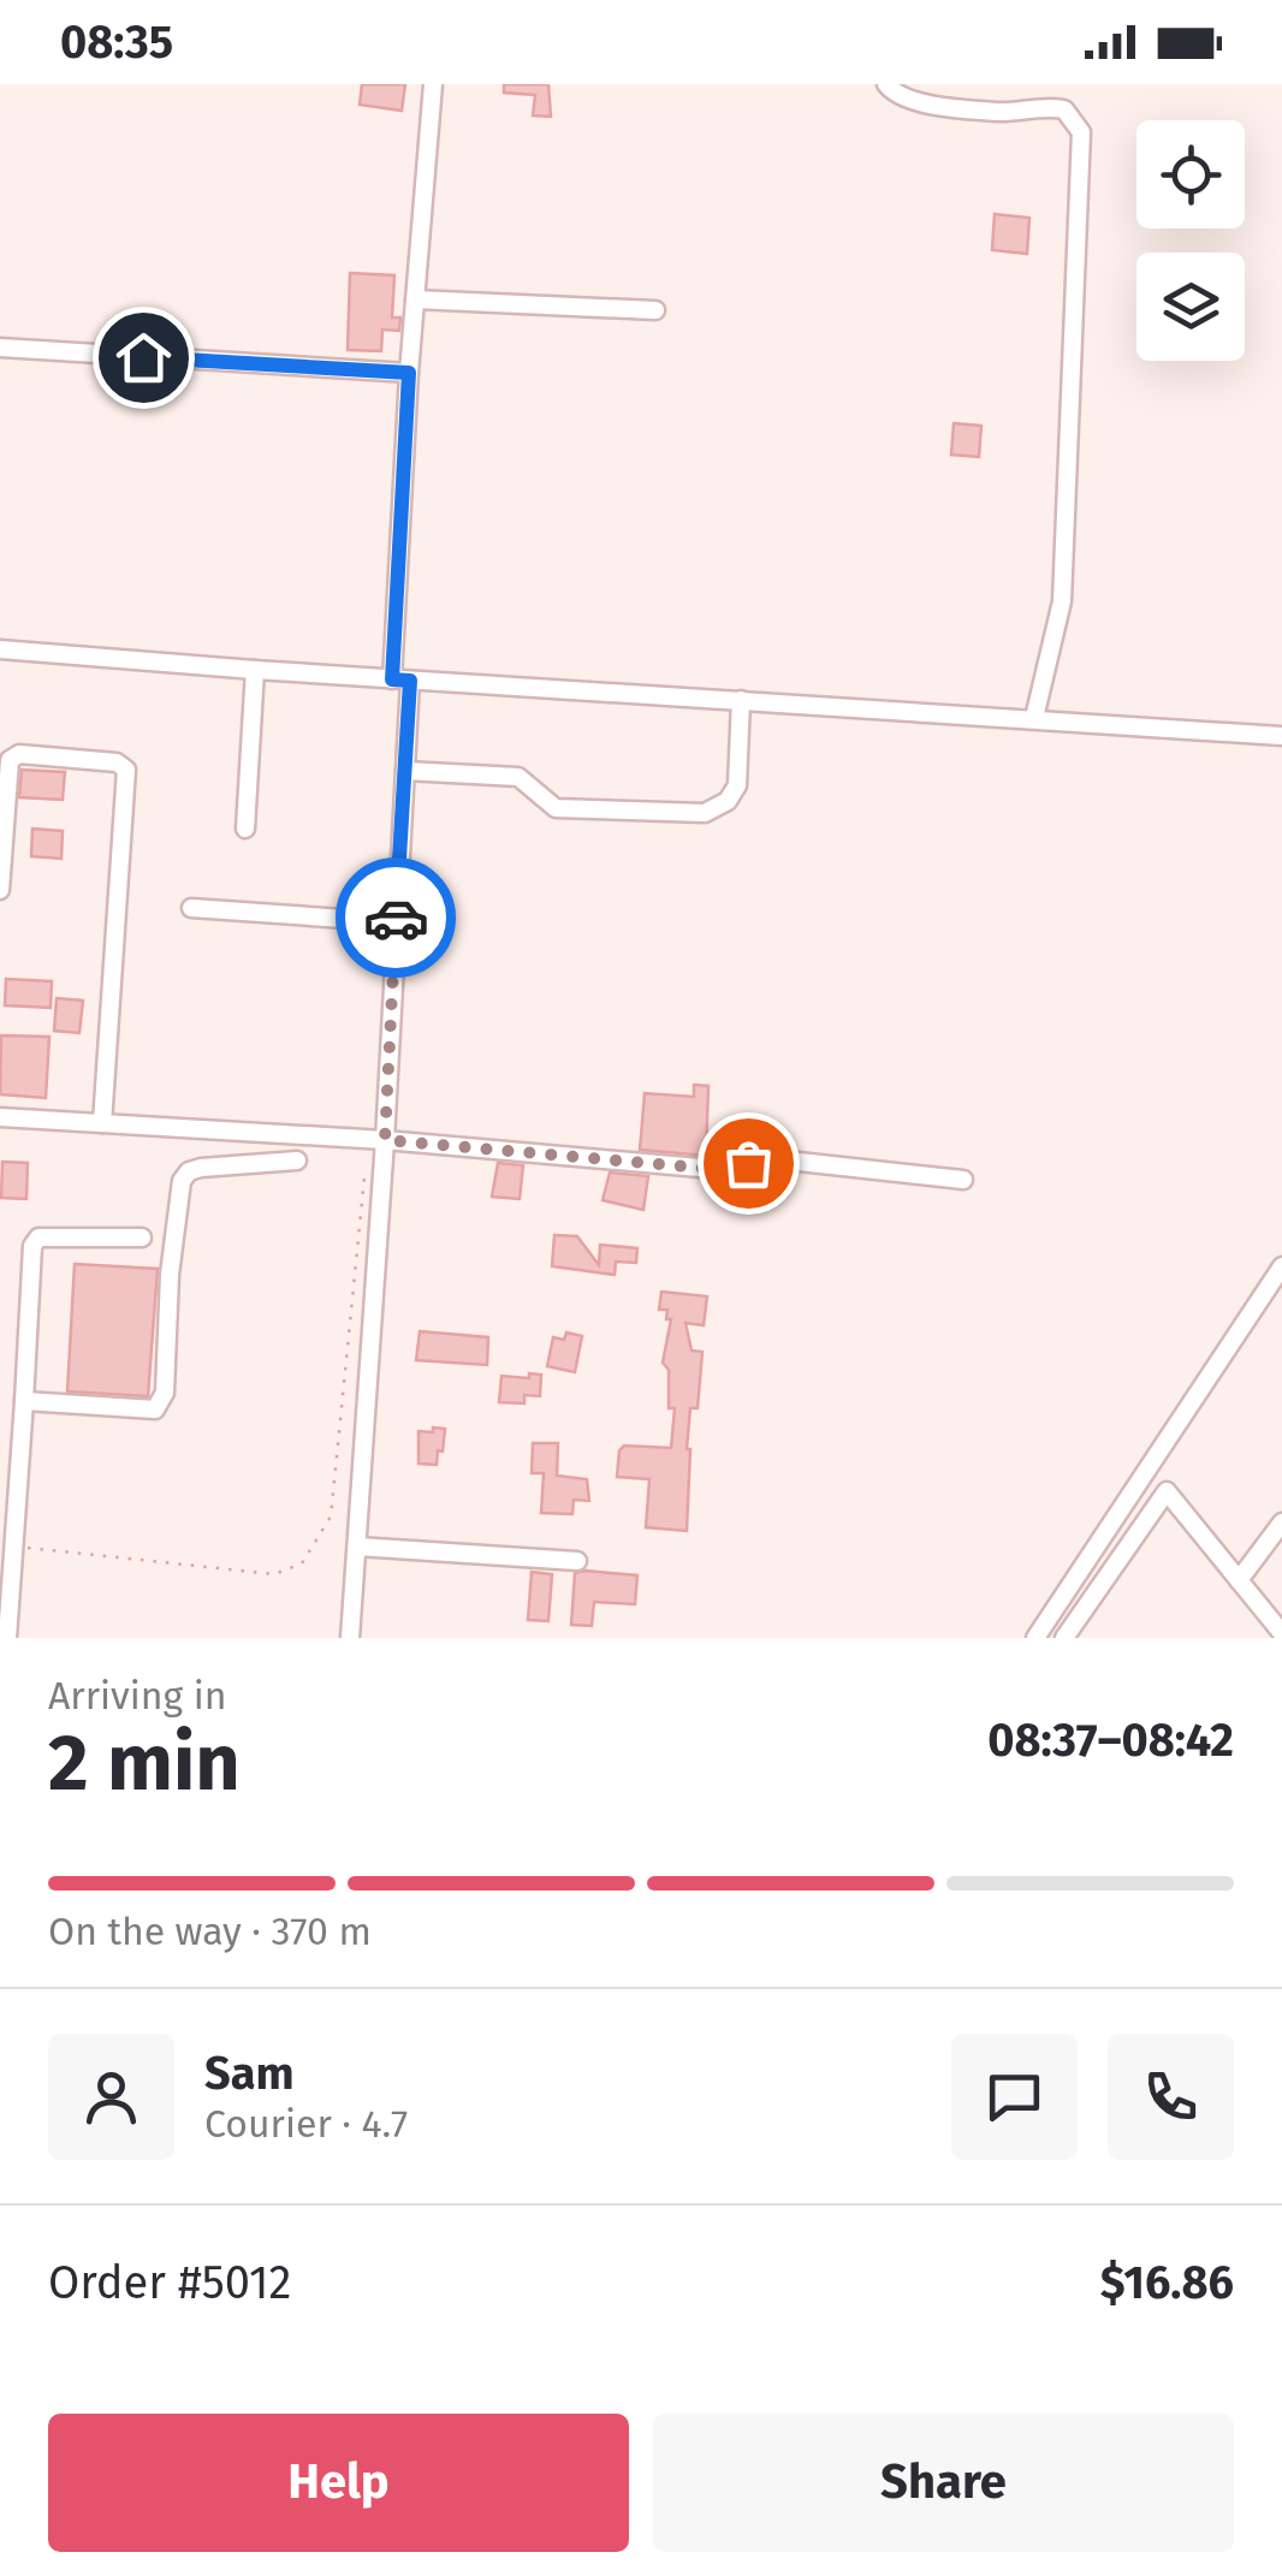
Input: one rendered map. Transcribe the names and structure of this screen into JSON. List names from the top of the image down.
{
  "page": {
    "status": "08:35",
    "heading": ["2 min", "Arriving in", "08:37–08:42"],
    "panel": [
      "Sam",
      "Courier · 4.7",
      "Order #5012",
      "$16.86"
    ],
    "bar": "On the way · 370 m",
    "buttons": ["Help", "Share"]
  }
}
